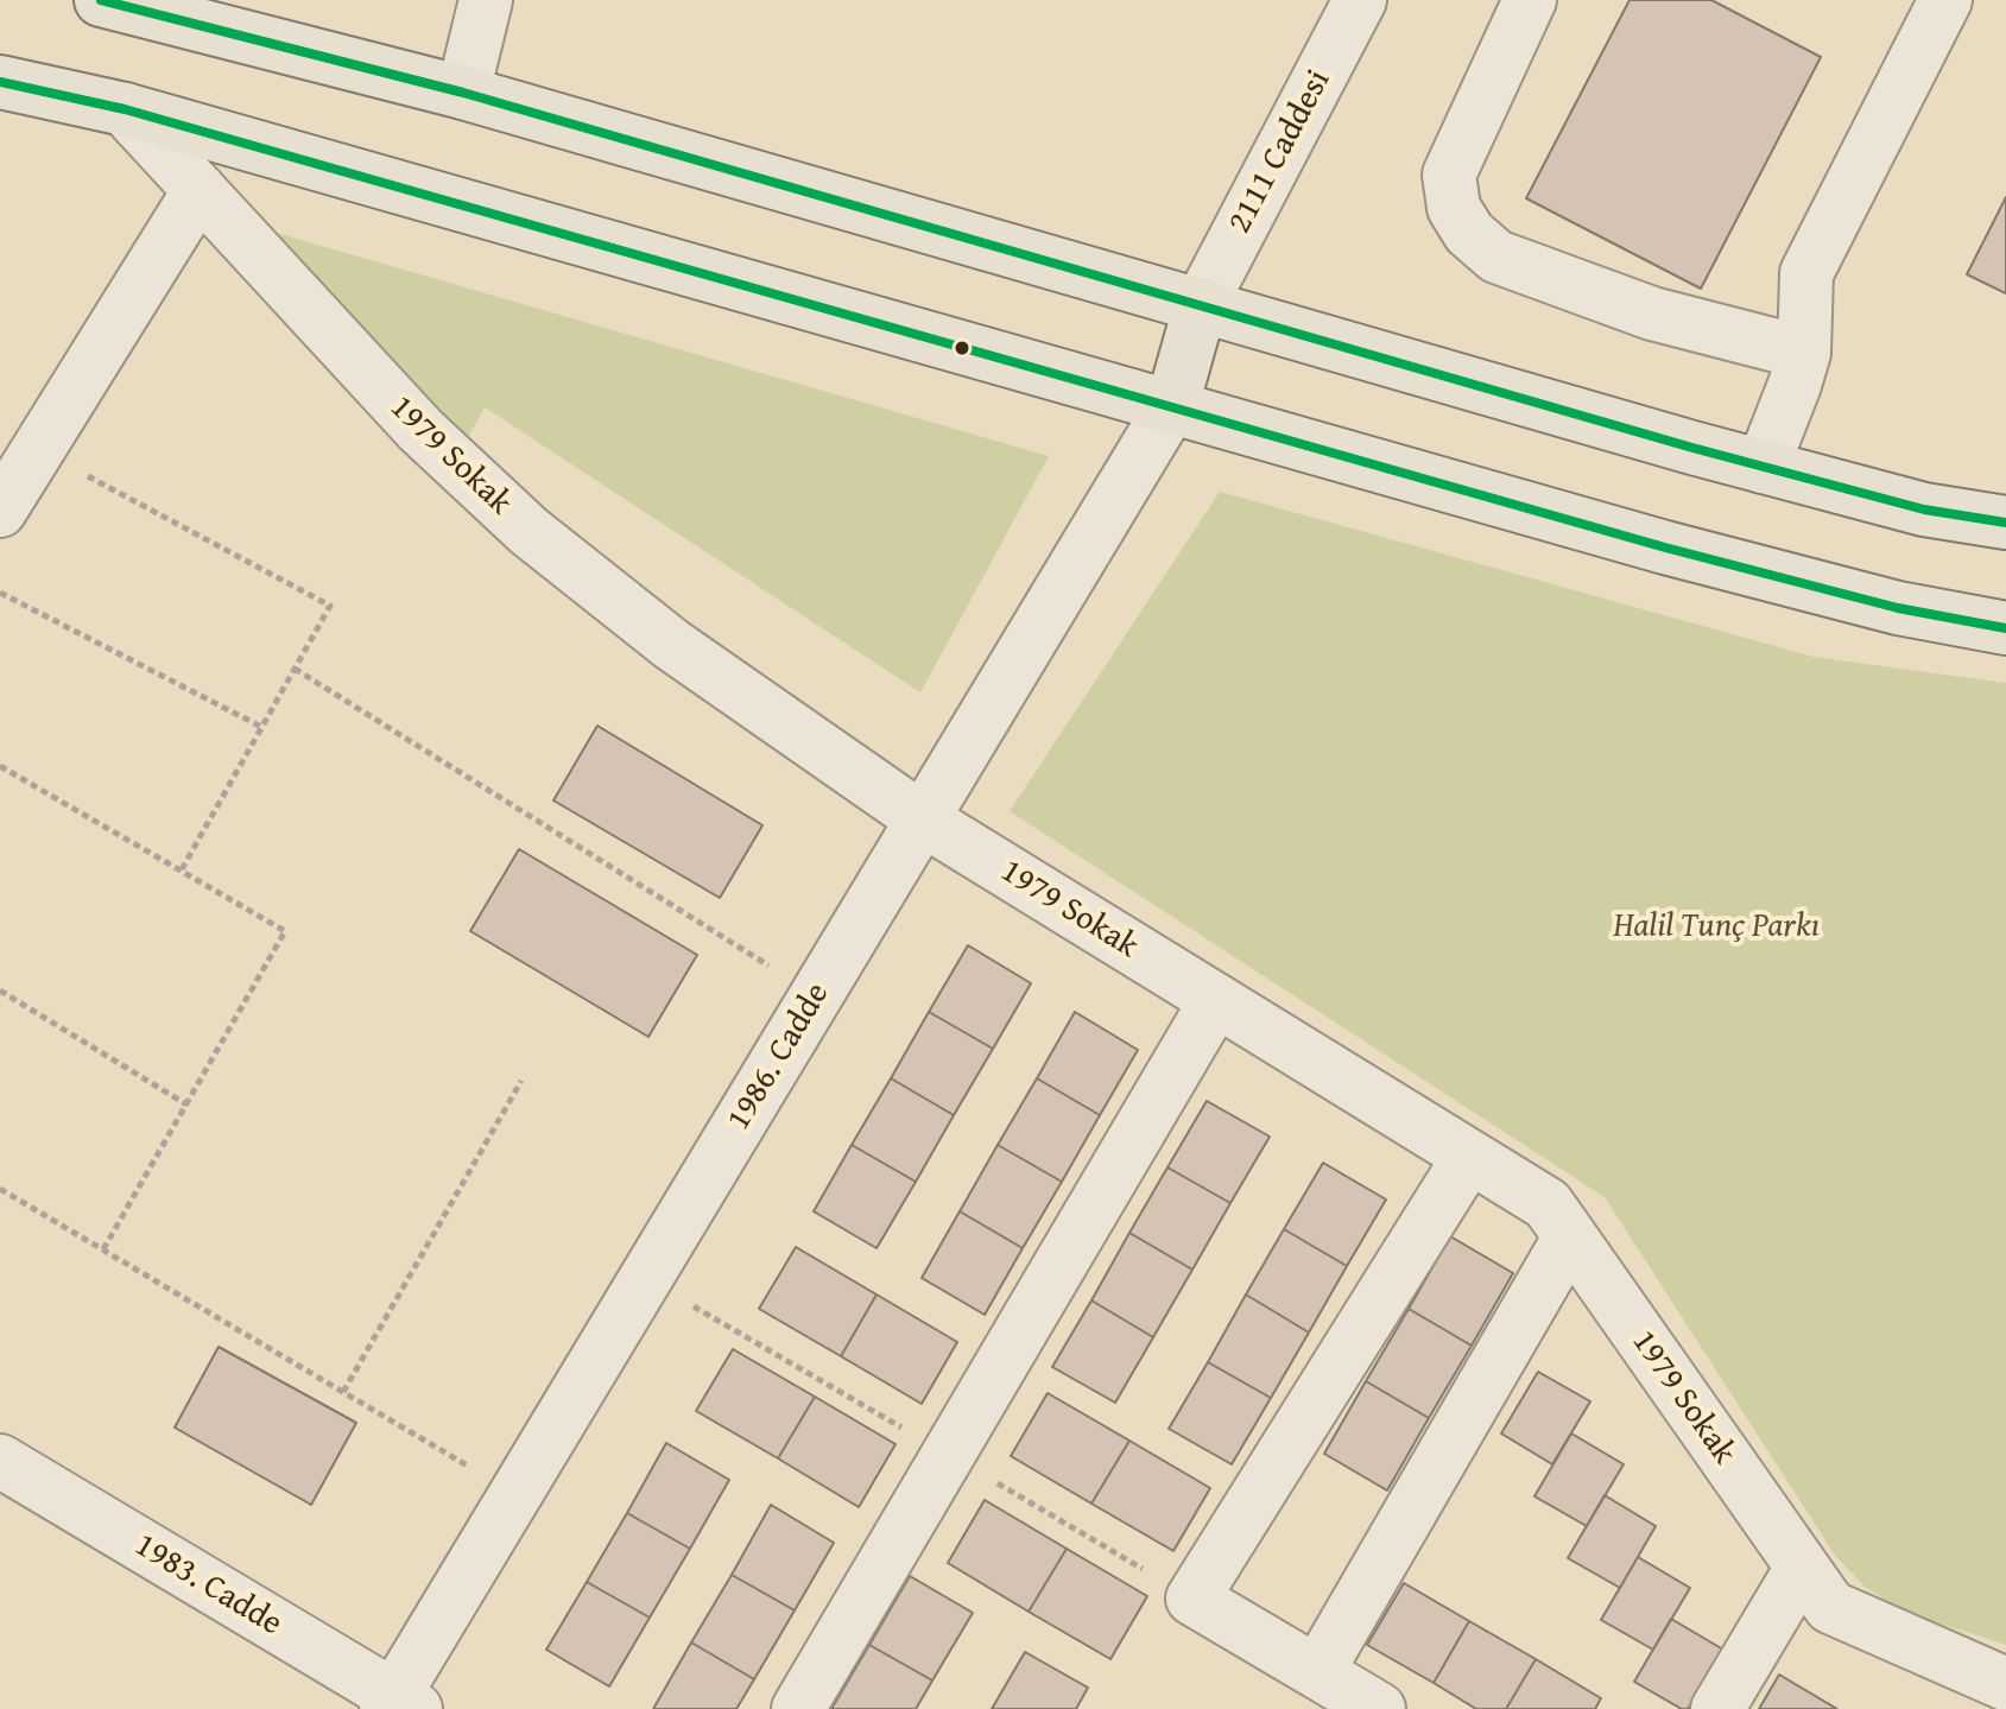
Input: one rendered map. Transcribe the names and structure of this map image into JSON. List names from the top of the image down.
{
  "streets": {
    "street": [
      "2111 Caddesi",
      "1979 Sokak",
      "1986. Cadde",
      "1983. Cadde"
    ]
  },
  "crossings": [
    ["1979 Sokak", "1986. Cadde"],
    ["1986. Cadde", "1983. Cadde"]
  ],
  "parks": ["Halil Tunç Parkı"]
}
